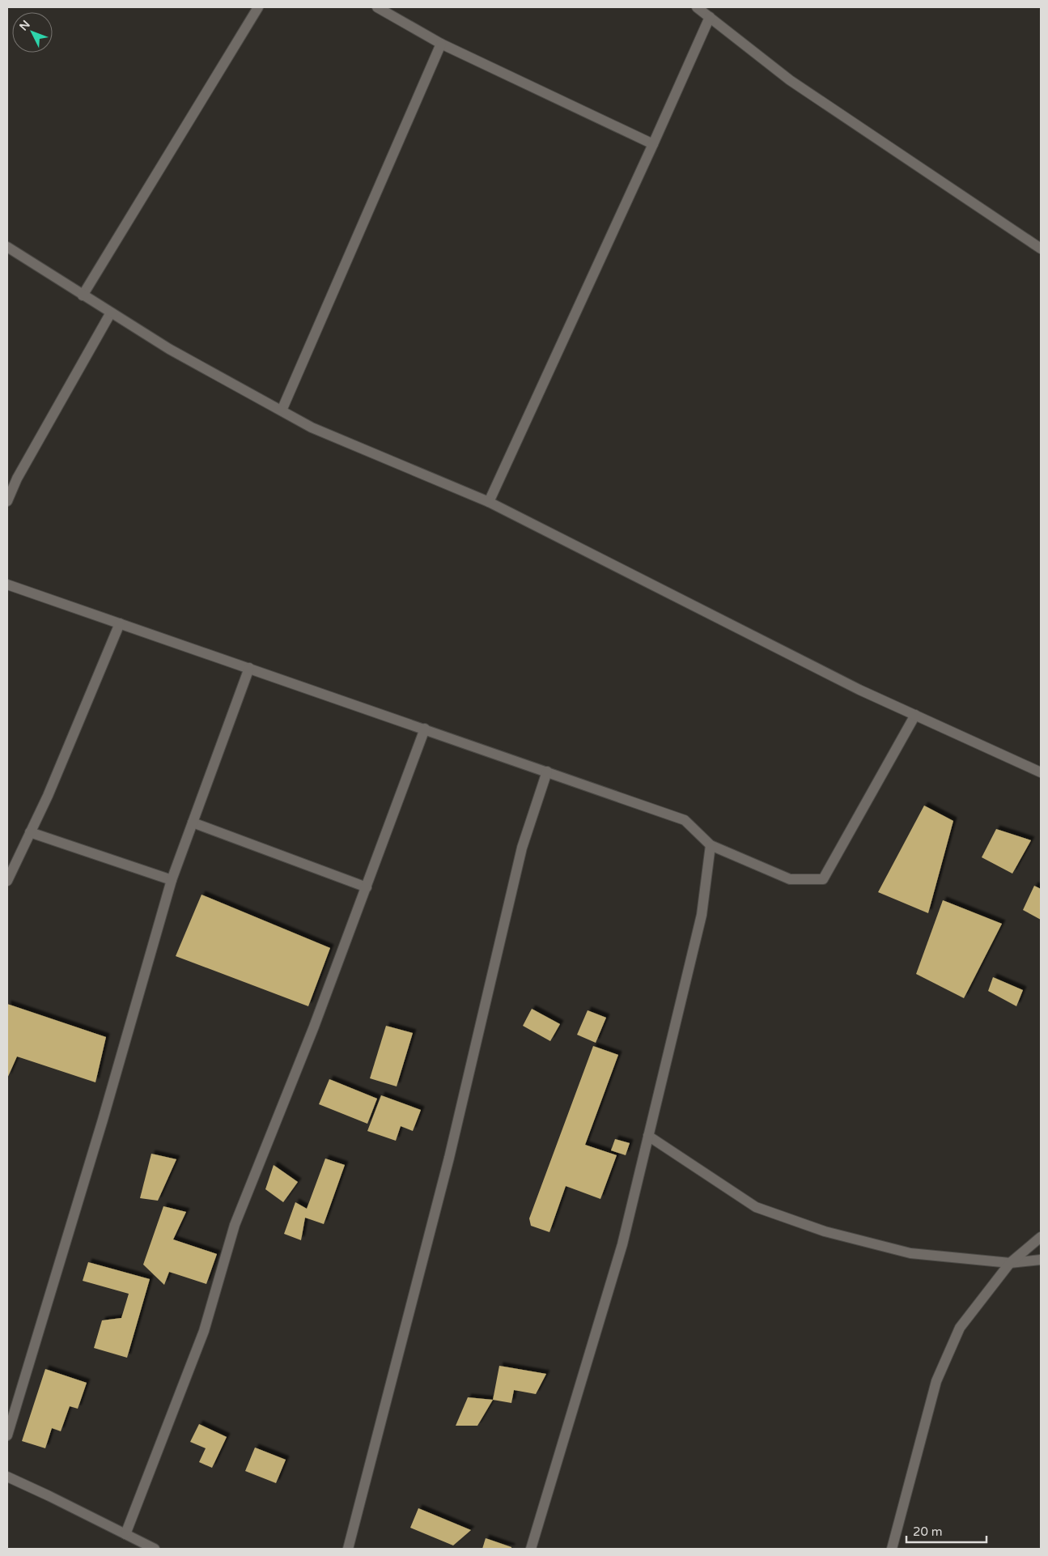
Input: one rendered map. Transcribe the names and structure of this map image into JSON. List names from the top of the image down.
{
  "scale_bar": "20 m",
  "north": "top left"
}
